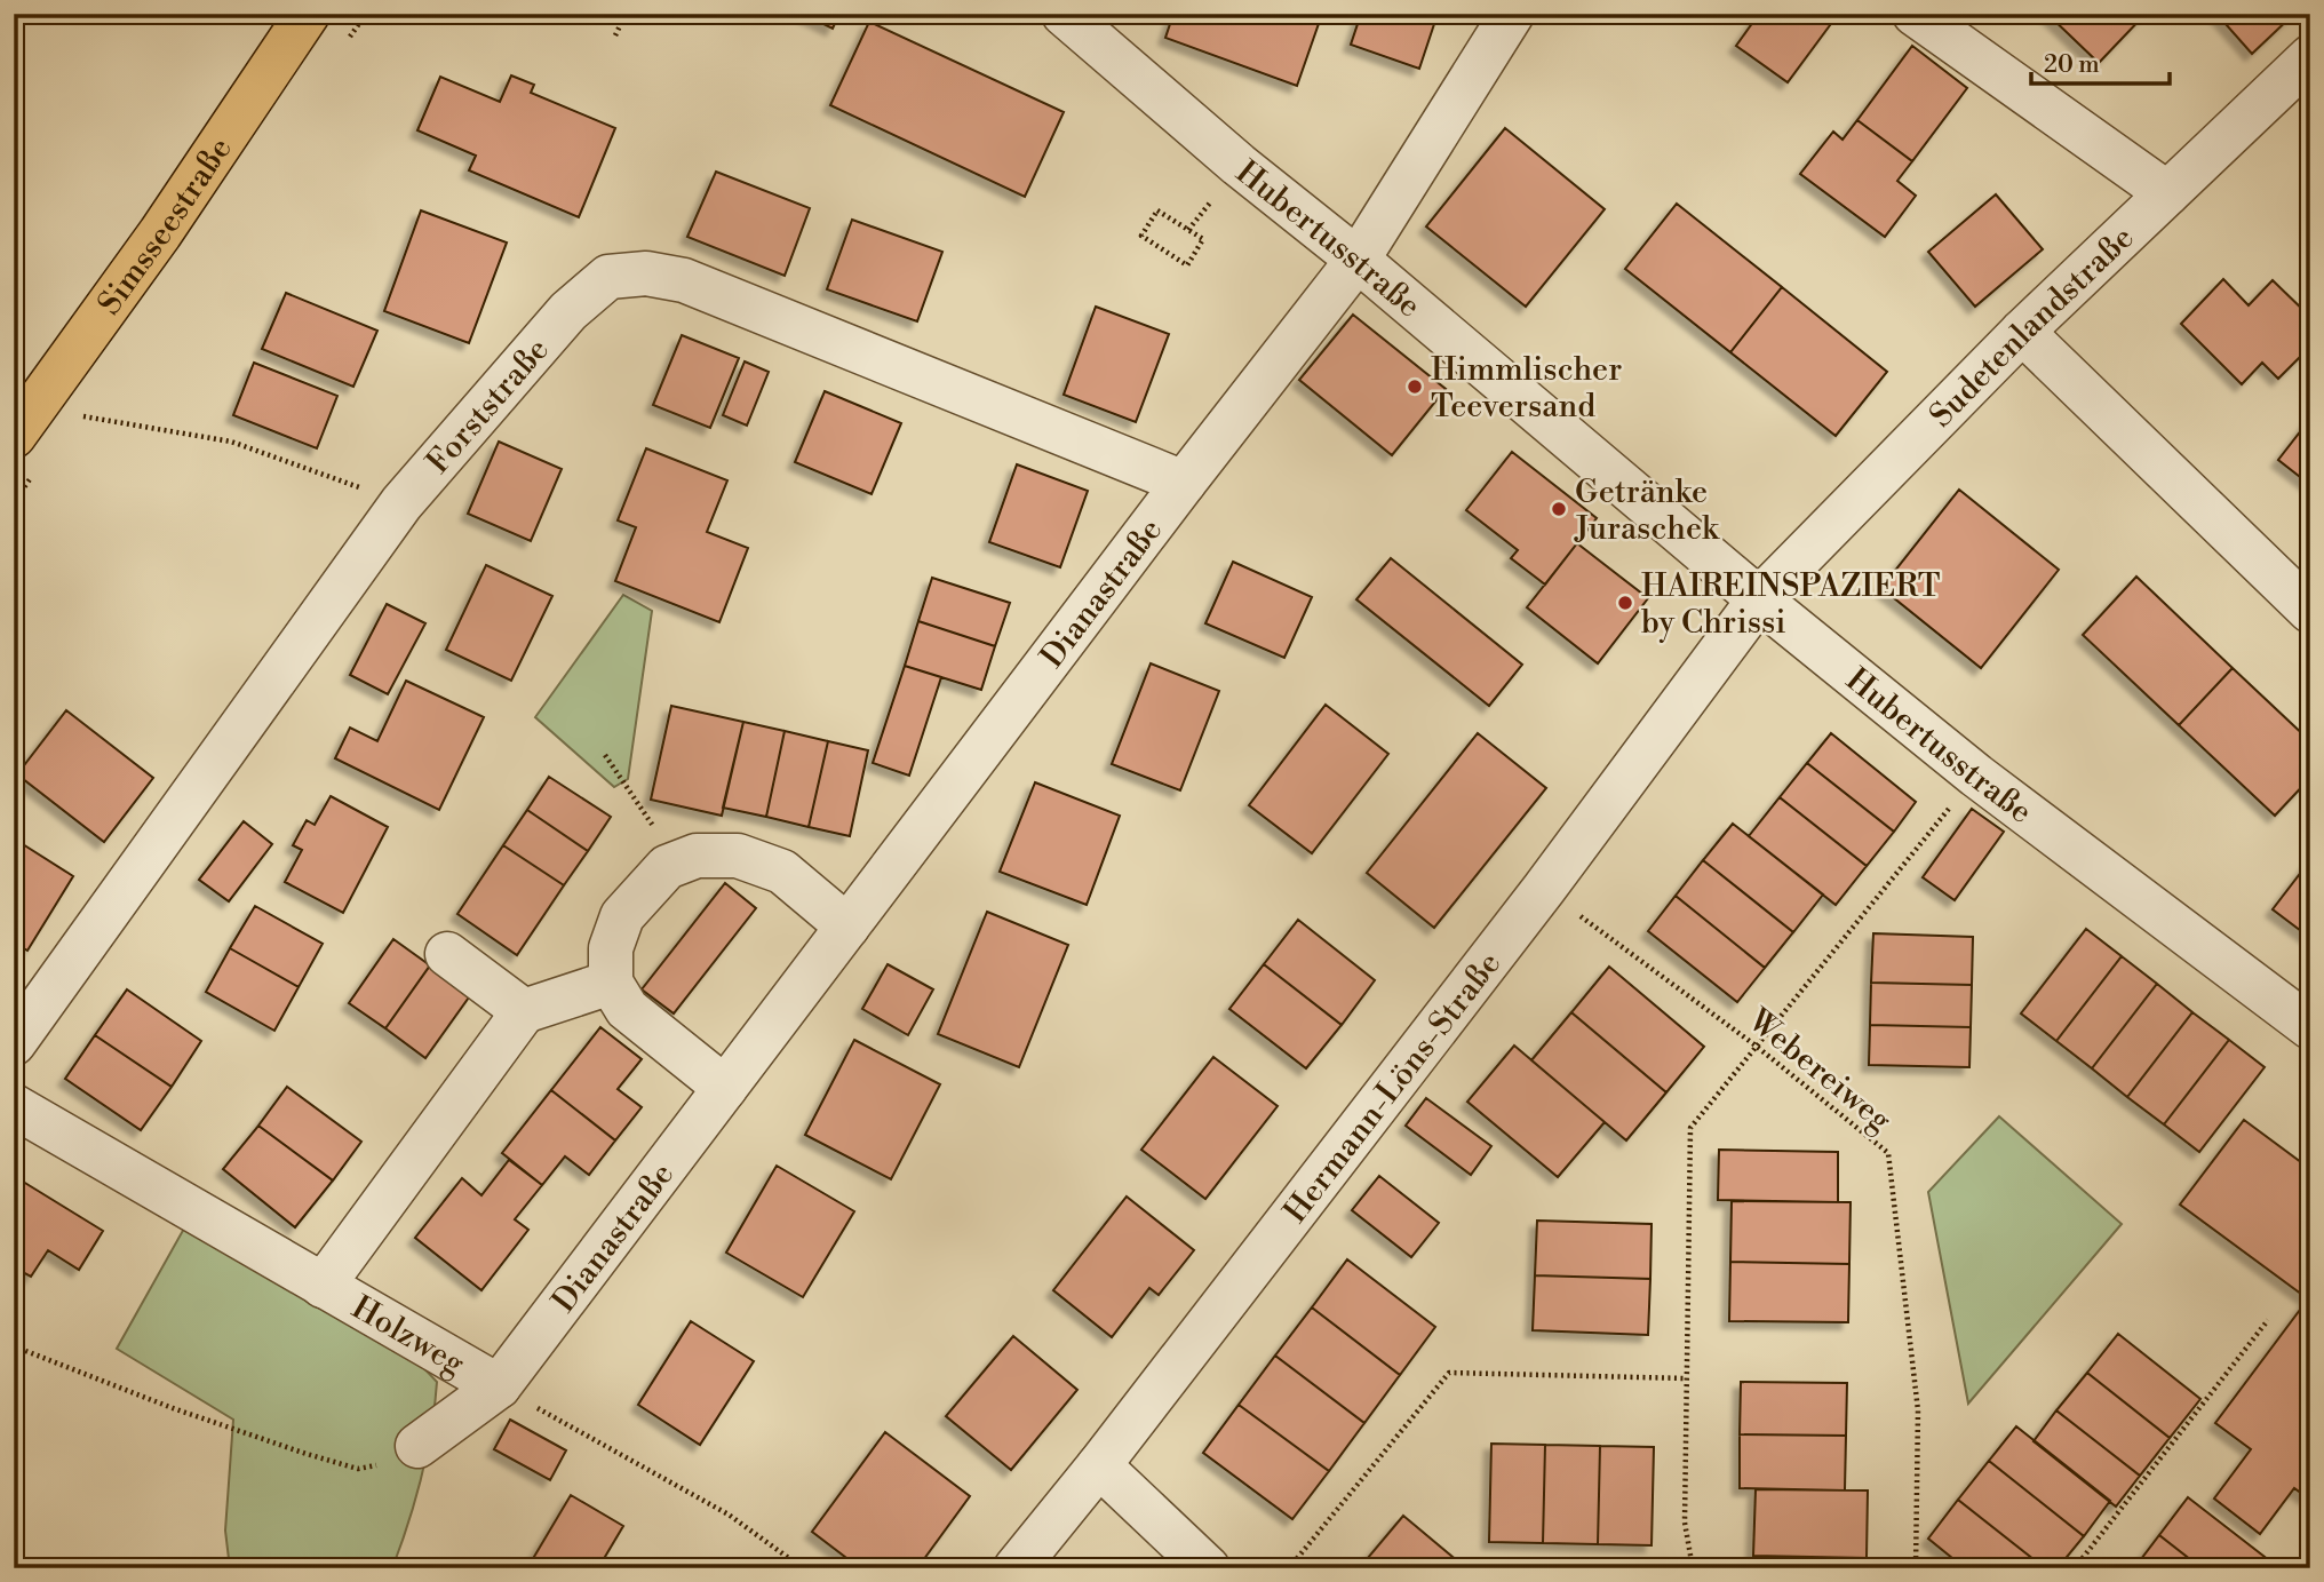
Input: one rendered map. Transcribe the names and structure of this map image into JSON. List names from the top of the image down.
{
  "streets": {
    "main road": ["Simsseestraße"],
    "street": [
      "Hubertusstraße",
      "Sudetenlandstraße",
      "Forststraße",
      "Dianastraße",
      "Hermann-Löns-Straße",
      "Holzweg"
    ],
    "path": ["Webereiweg"]
  },
  "crossings": [
    ["Hubertusstraße", "Sudetenlandstraße"],
    ["Hubertusstraße", "Dianastraße"],
    ["Hubertusstraße", "Hermann-Löns-Straße"],
    ["Sudetenlandstraße", "Hermann-Löns-Straße"],
    ["Forststraße", "Dianastraße"],
    ["Dianastraße", "Holzweg"],
    ["Webereiweg", "Hermann-Löns-Straße"]
  ],
  "places": ["Himmlischer Teeversand", "Getränke Juraschek", "HAIREINSPAZIERT by Chrissi"],
  "scale_bar": "20 m"
}
